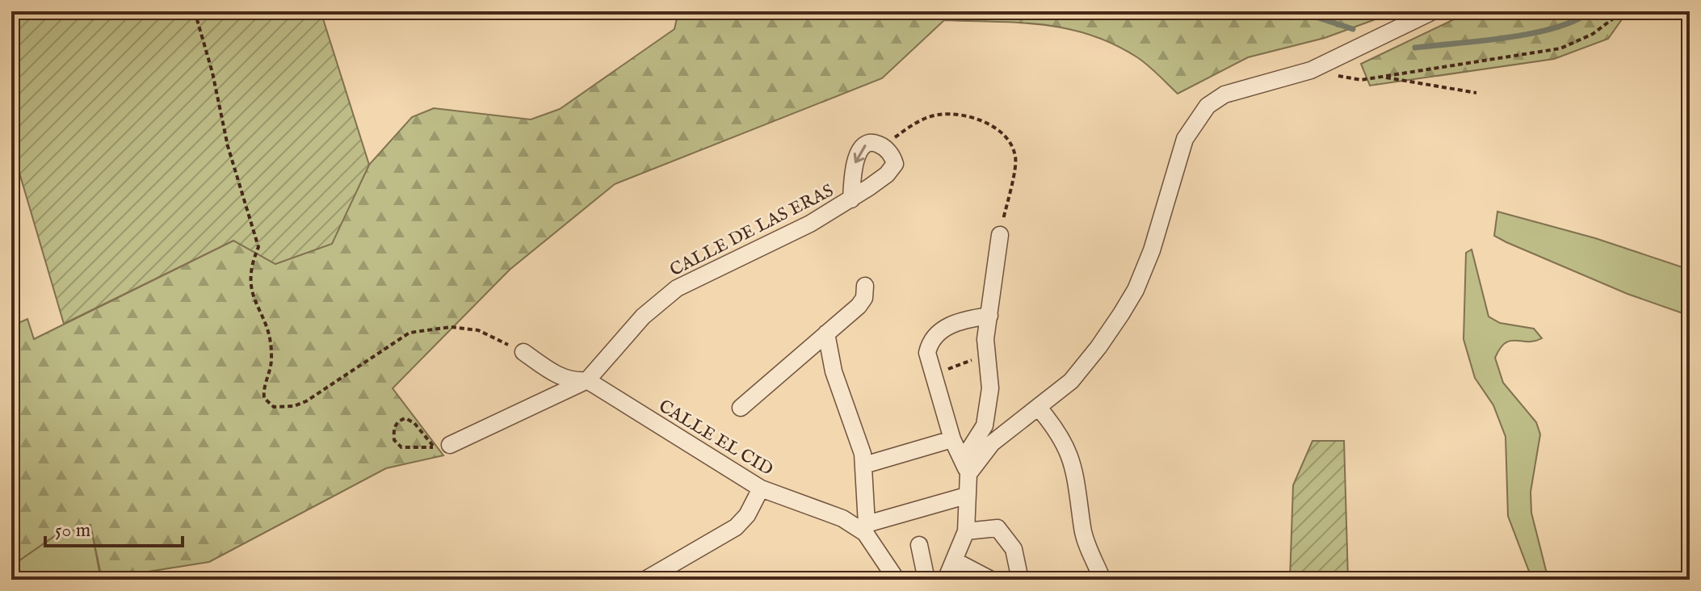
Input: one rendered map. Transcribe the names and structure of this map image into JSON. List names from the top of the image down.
{
  "streets": {
    "street": ["CALLE DE LAS ERAS", "CALLE EL CID"]
  },
  "crossings": [
    ["CALLE DE LAS ERAS", "CALLE EL CID"]
  ],
  "scale_bar": "50 m"
}
